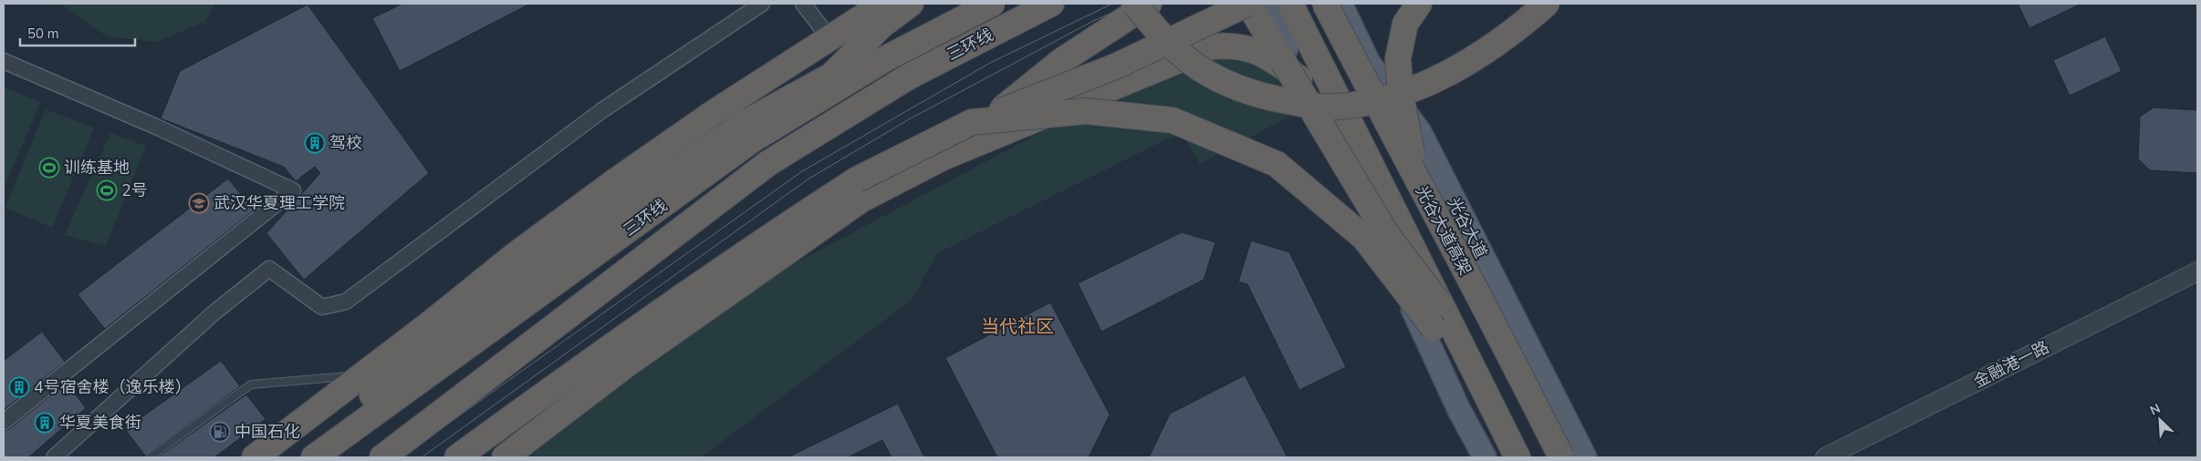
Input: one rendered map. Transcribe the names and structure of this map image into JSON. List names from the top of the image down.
{
  "streets": {
    "highway": ["三环线", "光谷大道高架"],
    "main road": ["光谷大道"],
    "street": ["金融港一路"]
  },
  "districts": ["当代社区"],
  "places": {
    "building": ["驾校", "4号宿舍楼（逸乐楼）", "华夏美食街"],
    "sports": ["训练基地", "2号"],
    "school or university": ["武汉华夏理工学院"],
    "fuel station": ["中国石化"]
  },
  "scale_bar": "50 m",
  "north": "top left"
}
